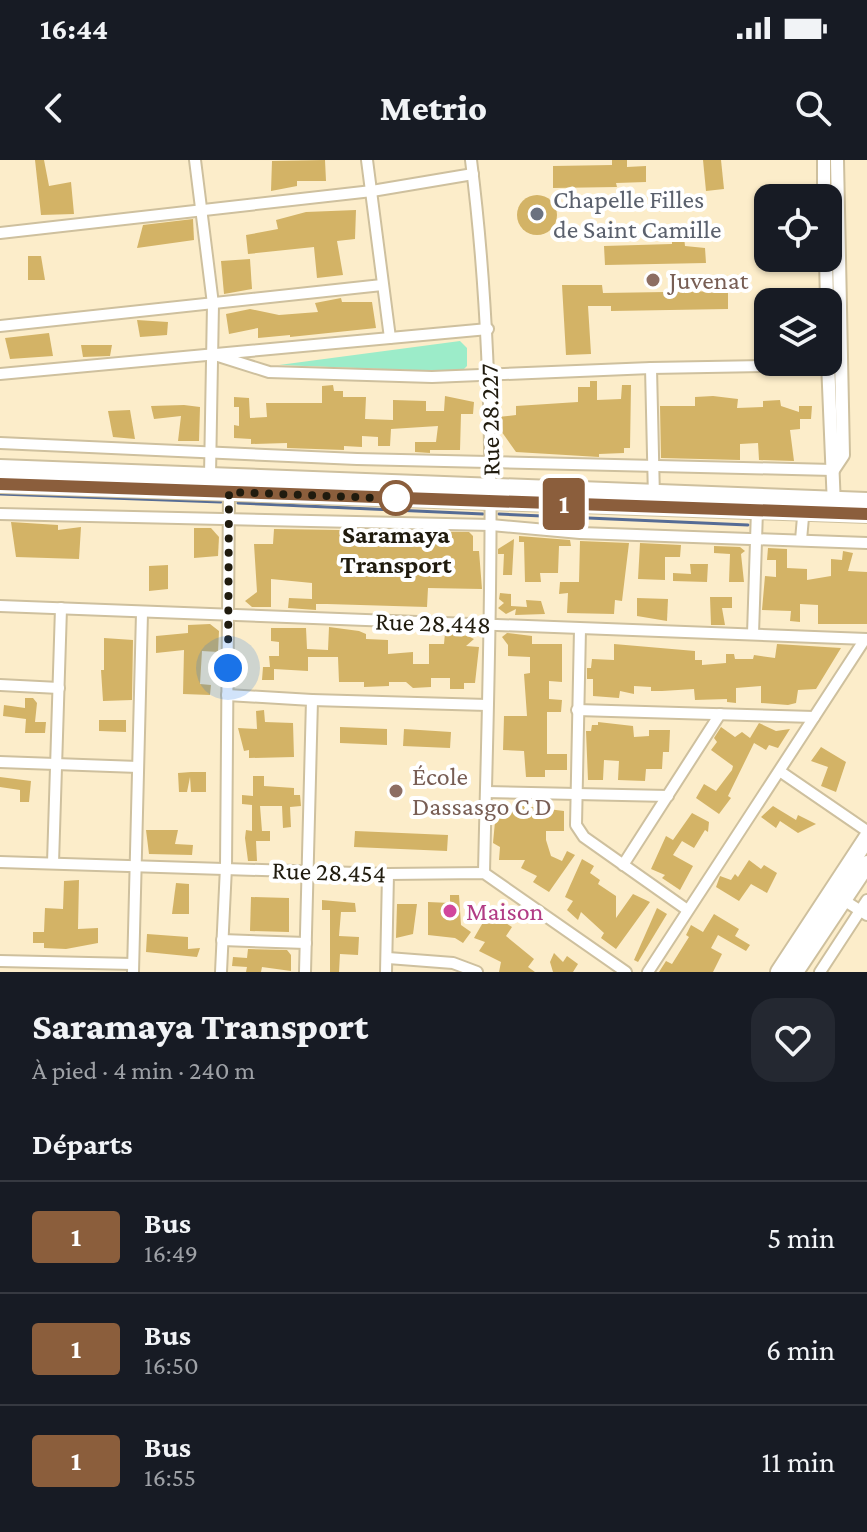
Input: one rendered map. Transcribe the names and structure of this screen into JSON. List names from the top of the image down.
{
  "streets": {
    "street": ["Rue 28.227", "Rue 28.448", "Rue 28.454"]
  },
  "crossings": [
    ["Rue 28.227", "Rue 28.448"],
    ["Rue 28.227", "Rue 28.454"]
  ],
  "places": [
    "Chapelle Filles de Saint Camille",
    "Juvenat",
    "Saramaya Transport",
    "École Dassasgo C D",
    "Maison"
  ],
  "lines": ["bus line 1"],
  "page": {
    "status": "16:44",
    "header": "Metrio",
    "on_map": "1",
    "heading": [
      ["Saramaya Transport", "À pied · 4 min · 240 m"],
      "Départs"
    ],
    "list": [
      {
        "mark": "1",
        "name": "Bus",
        "note": "16:49",
        "value": "5 min"
      },
      {
        "mark": "1",
        "name": "Bus",
        "note": "16:50",
        "value": "6 min"
      },
      {
        "mark": "1",
        "name": "Bus",
        "note": "16:55",
        "value": "11 min"
      }
    ]
  }
}
